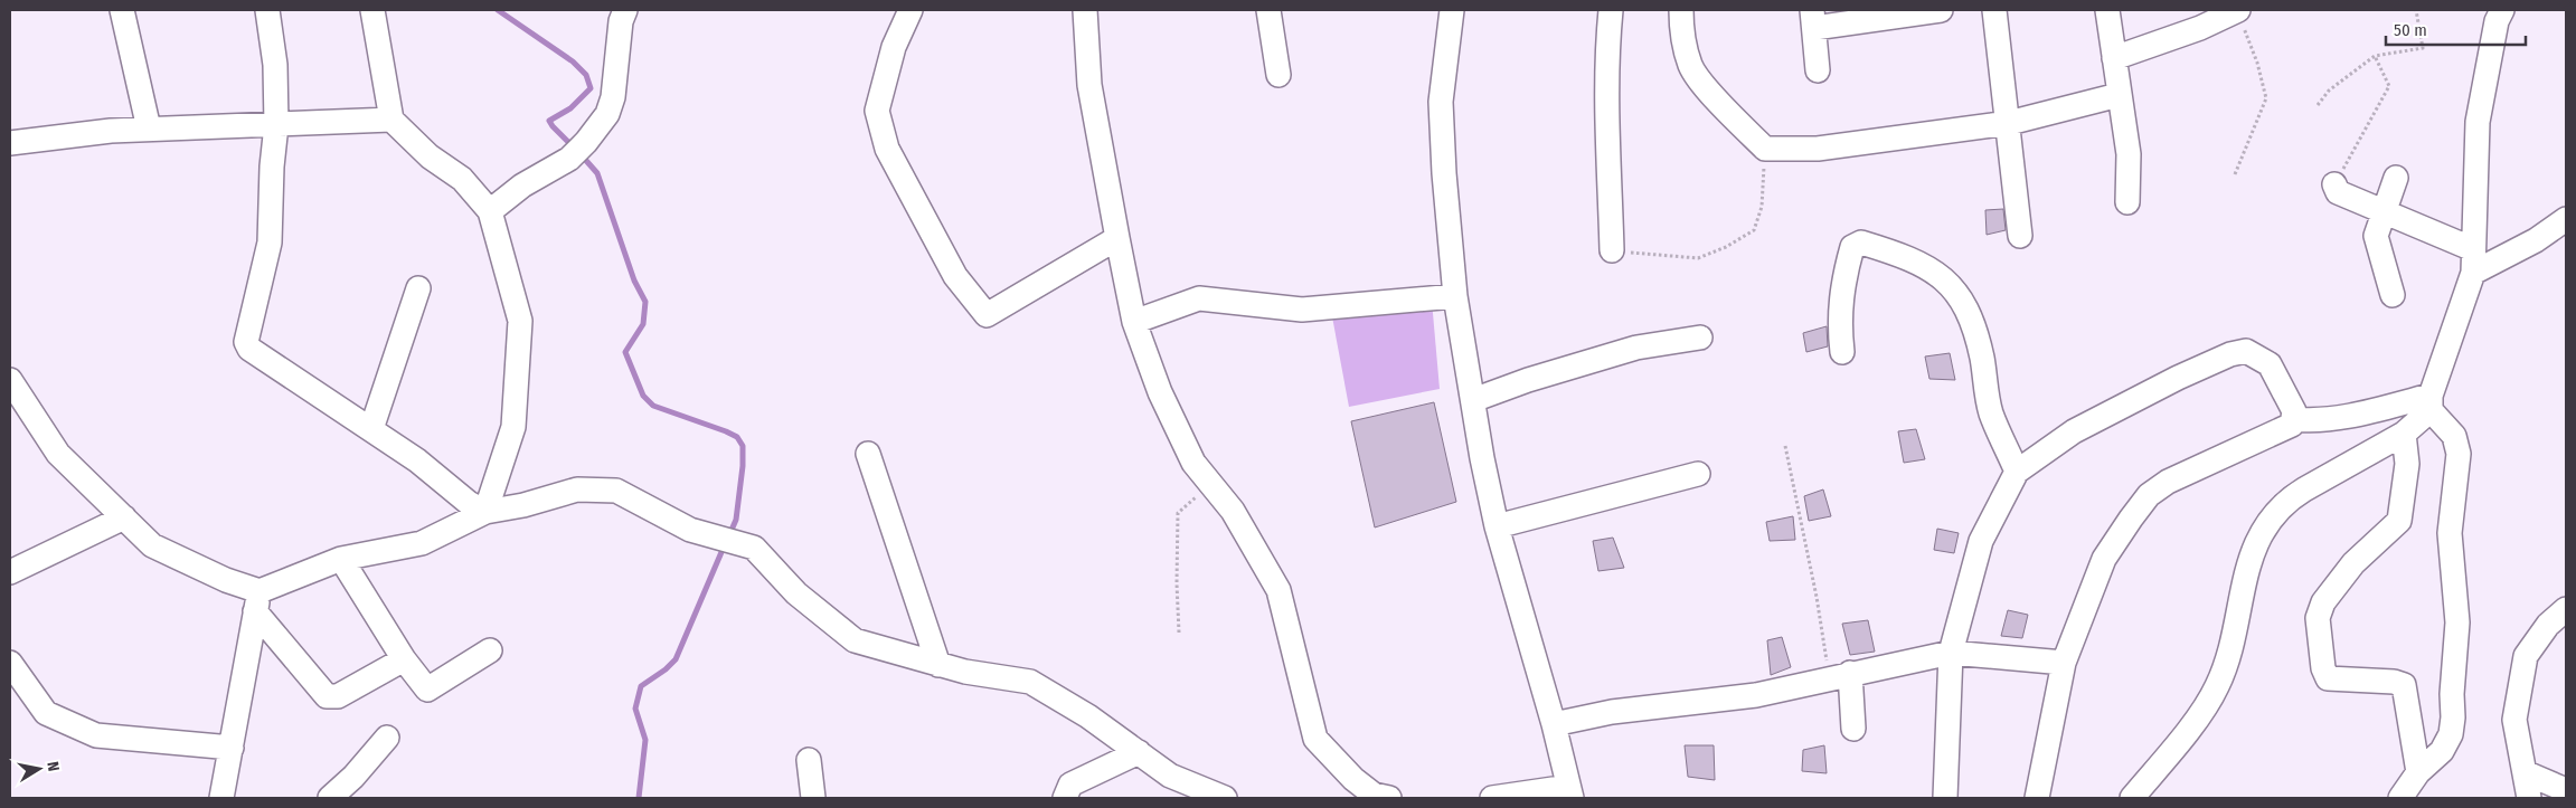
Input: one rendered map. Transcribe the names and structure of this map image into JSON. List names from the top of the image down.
{
  "scale_bar": "50 m",
  "north": "right"
}
